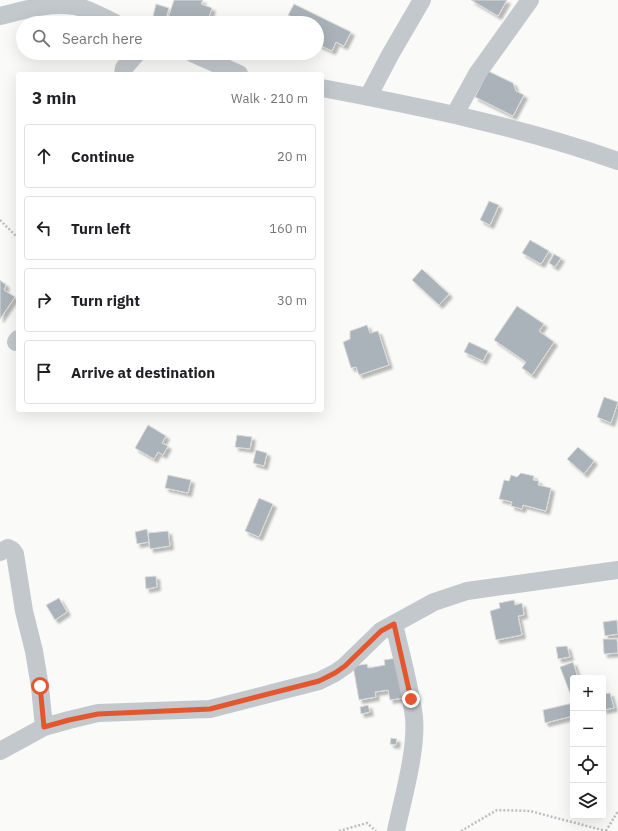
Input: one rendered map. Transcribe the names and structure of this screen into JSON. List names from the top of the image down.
{
  "page": {
    "search": "Search here",
    "heading": ["3 min", "Walk · 210 m"],
    "list": [
      ["Continue", "20 m"],
      ["Turn left", "160 m"],
      ["Turn right", "30 m"],
      "Arrive at destination"
    ],
    "map_buttons": ["+", "−"]
  }
}
